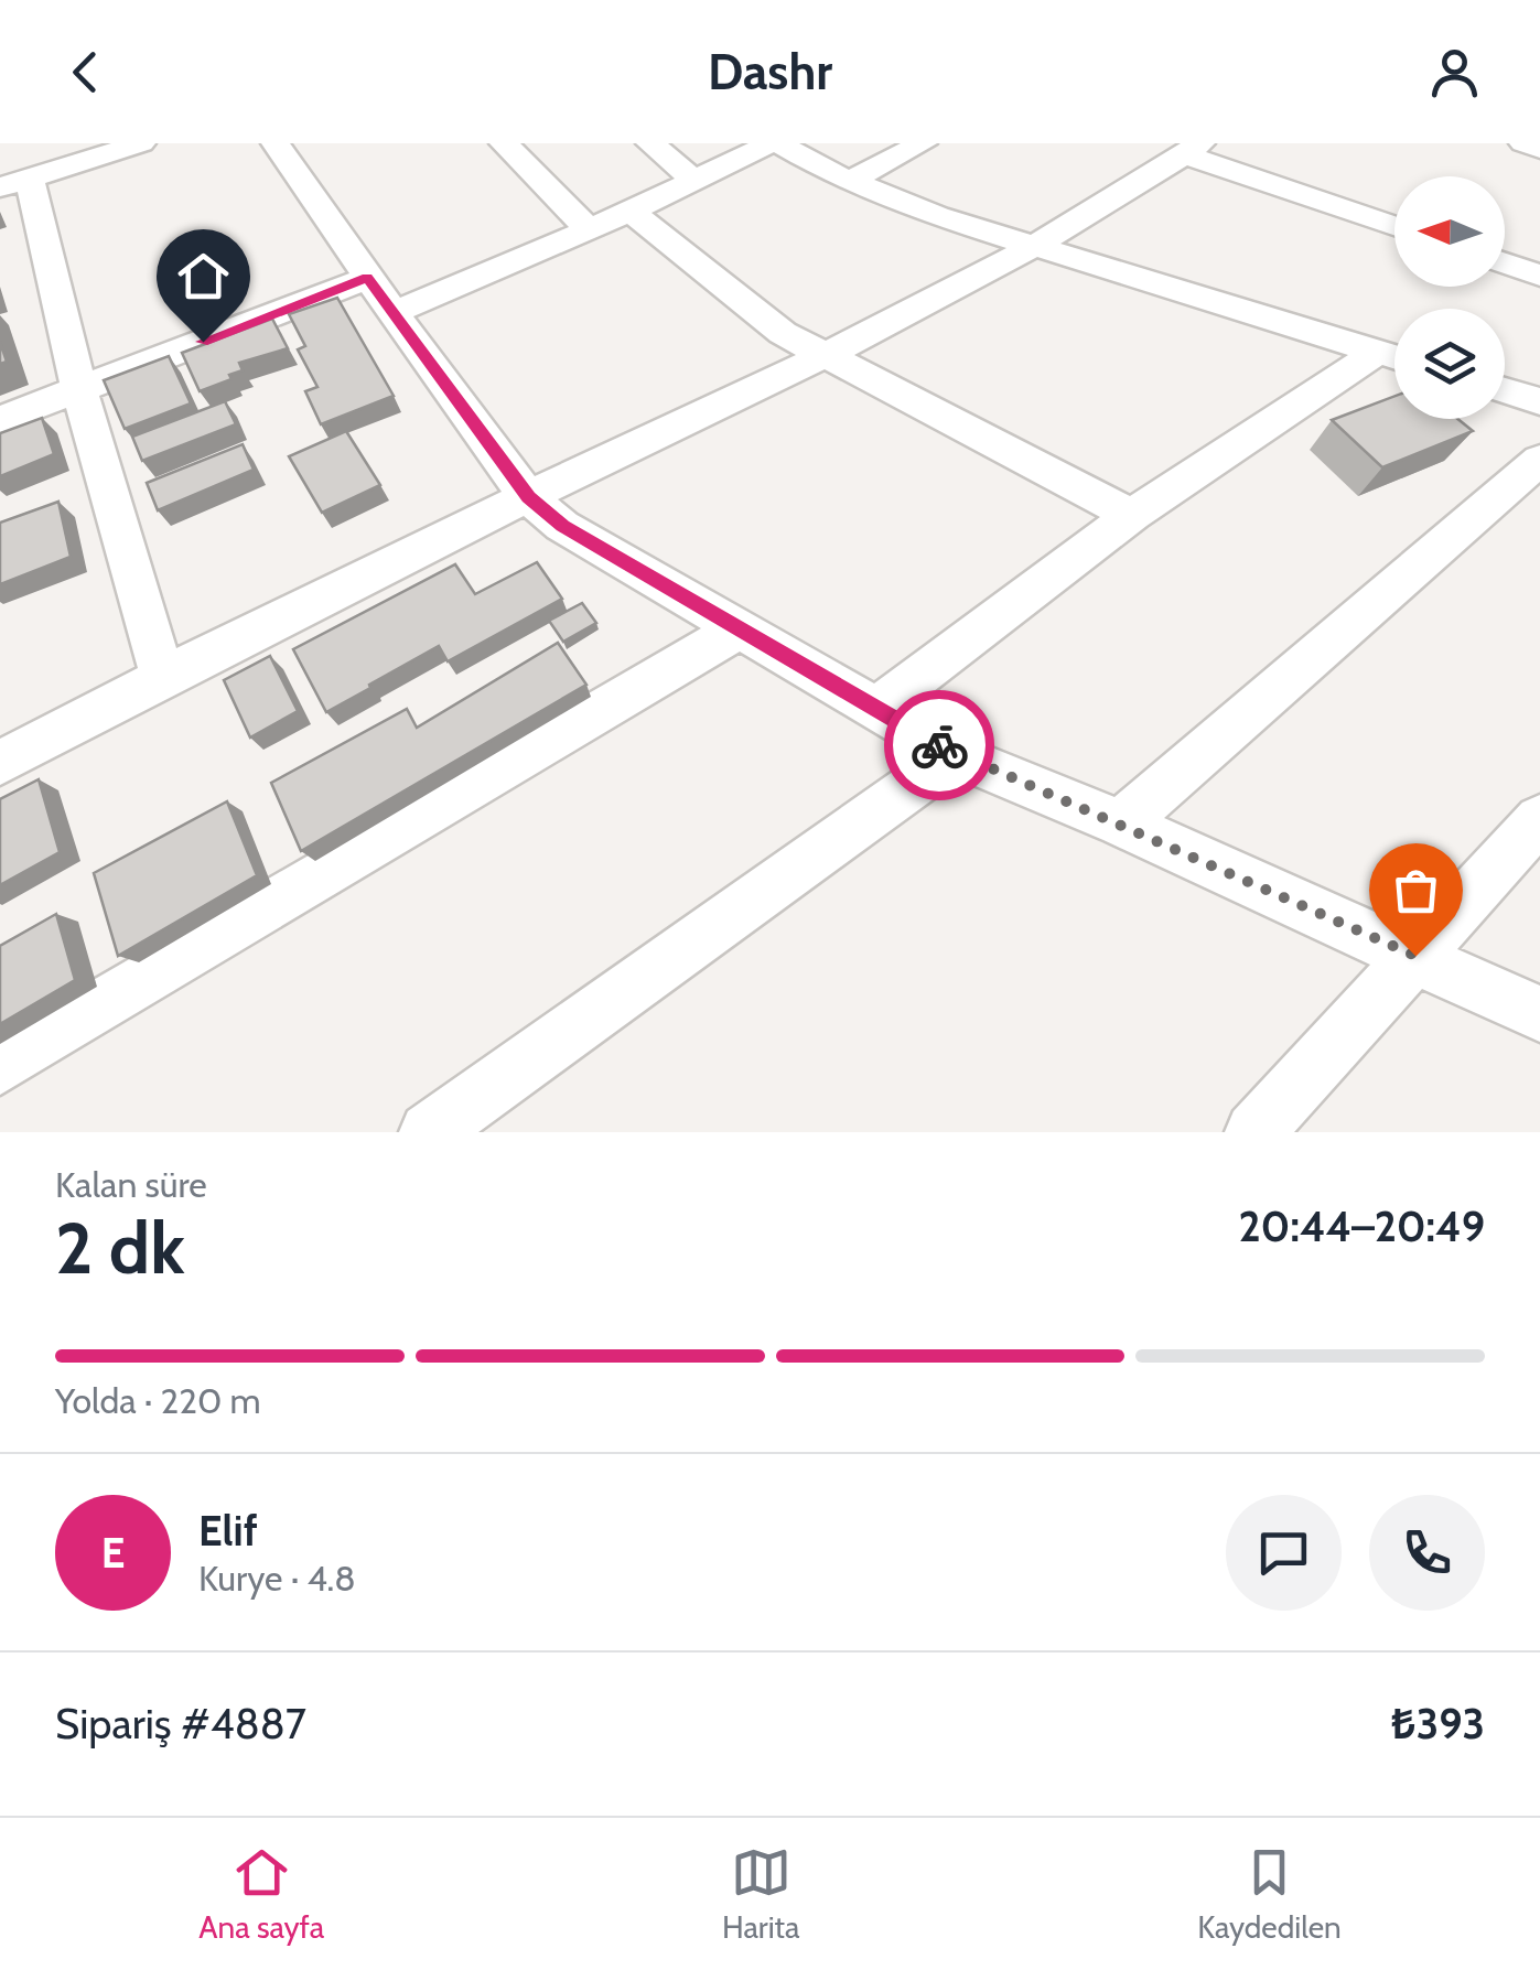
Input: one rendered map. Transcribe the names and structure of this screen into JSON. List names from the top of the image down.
{
  "north": "left",
  "page": {
    "header": "Dashr",
    "heading": ["2 dk", "Kalan süre", "20:44–20:49"],
    "panel": [
      "Elif",
      "Kurye · 4.8",
      "Sipariş #4887",
      "₺393"
    ],
    "bar": "Yolda · 220 m",
    "round": "E",
    "tabs": ["Ana sayfa", "Harita", "Kaydedilen"]
  }
}
